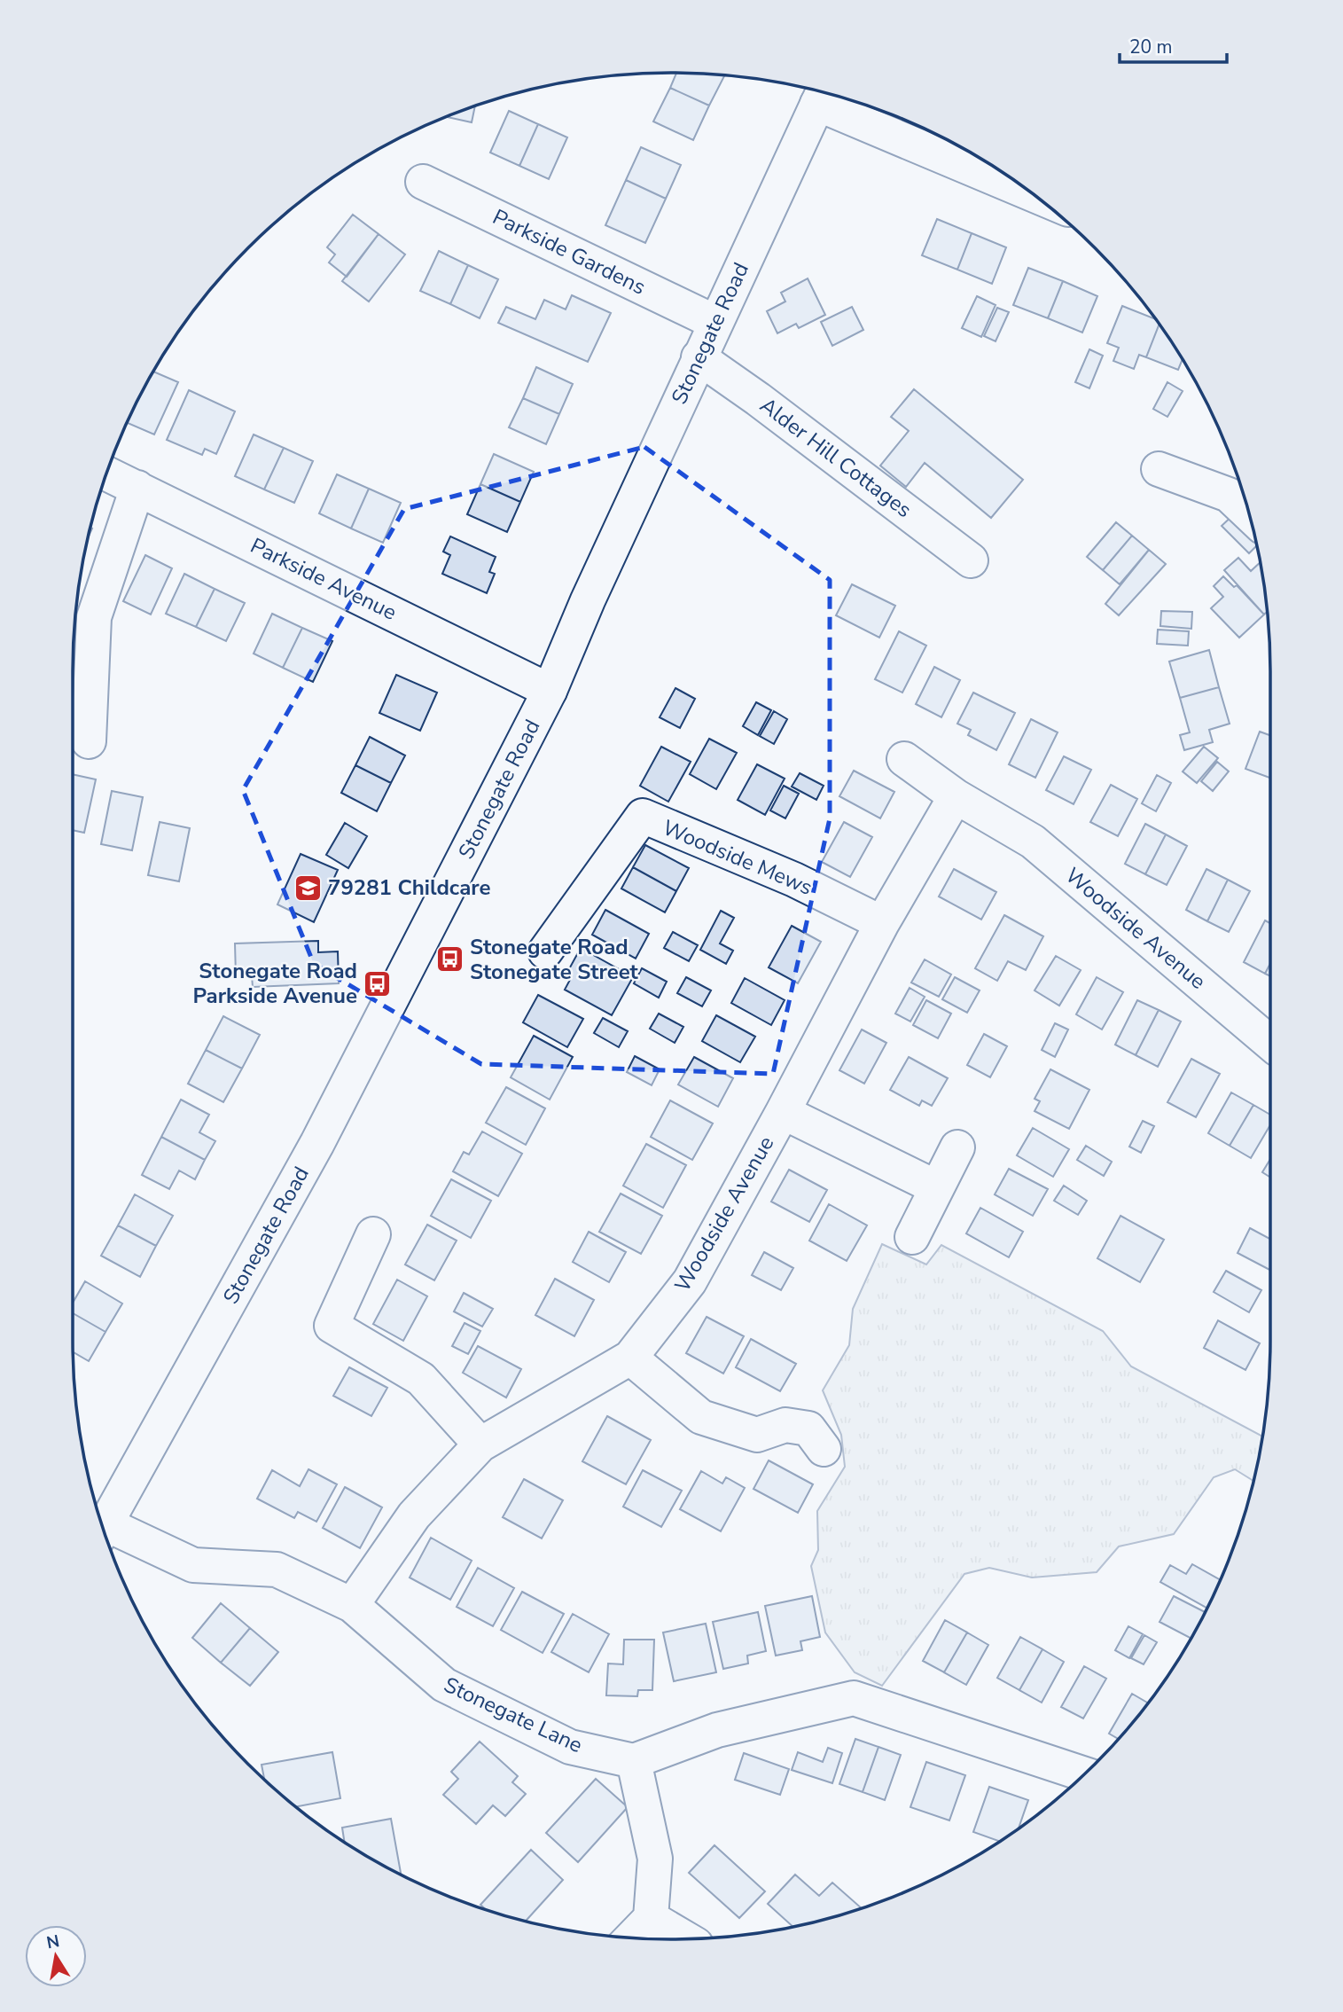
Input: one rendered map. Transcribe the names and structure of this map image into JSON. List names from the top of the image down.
{
  "streets": {
    "street": [
      "Parkside Gardens",
      "Stonegate Road",
      "Alder Hill Cottages",
      "Parkside Avenue",
      "Woodside Mews",
      "Woodside Avenue",
      "Stonegate Lane"
    ]
  },
  "crossings": [
    ["Parkside Gardens", "Stonegate Road"],
    ["Stonegate Road", "Alder Hill Cottages"],
    ["Stonegate Road", "Parkside Avenue"],
    ["Woodside Mews", "Woodside Avenue"],
    ["Woodside Avenue", "Stonegate Lane"]
  ],
  "places": {
    "school or university": ["79281 Childcare"],
    "bus stop": ["Stonegate Road Stonegate Street", "Stonegate Road Parkside Avenue"]
  },
  "scale_bar": "20 m",
  "north": "top"
}
